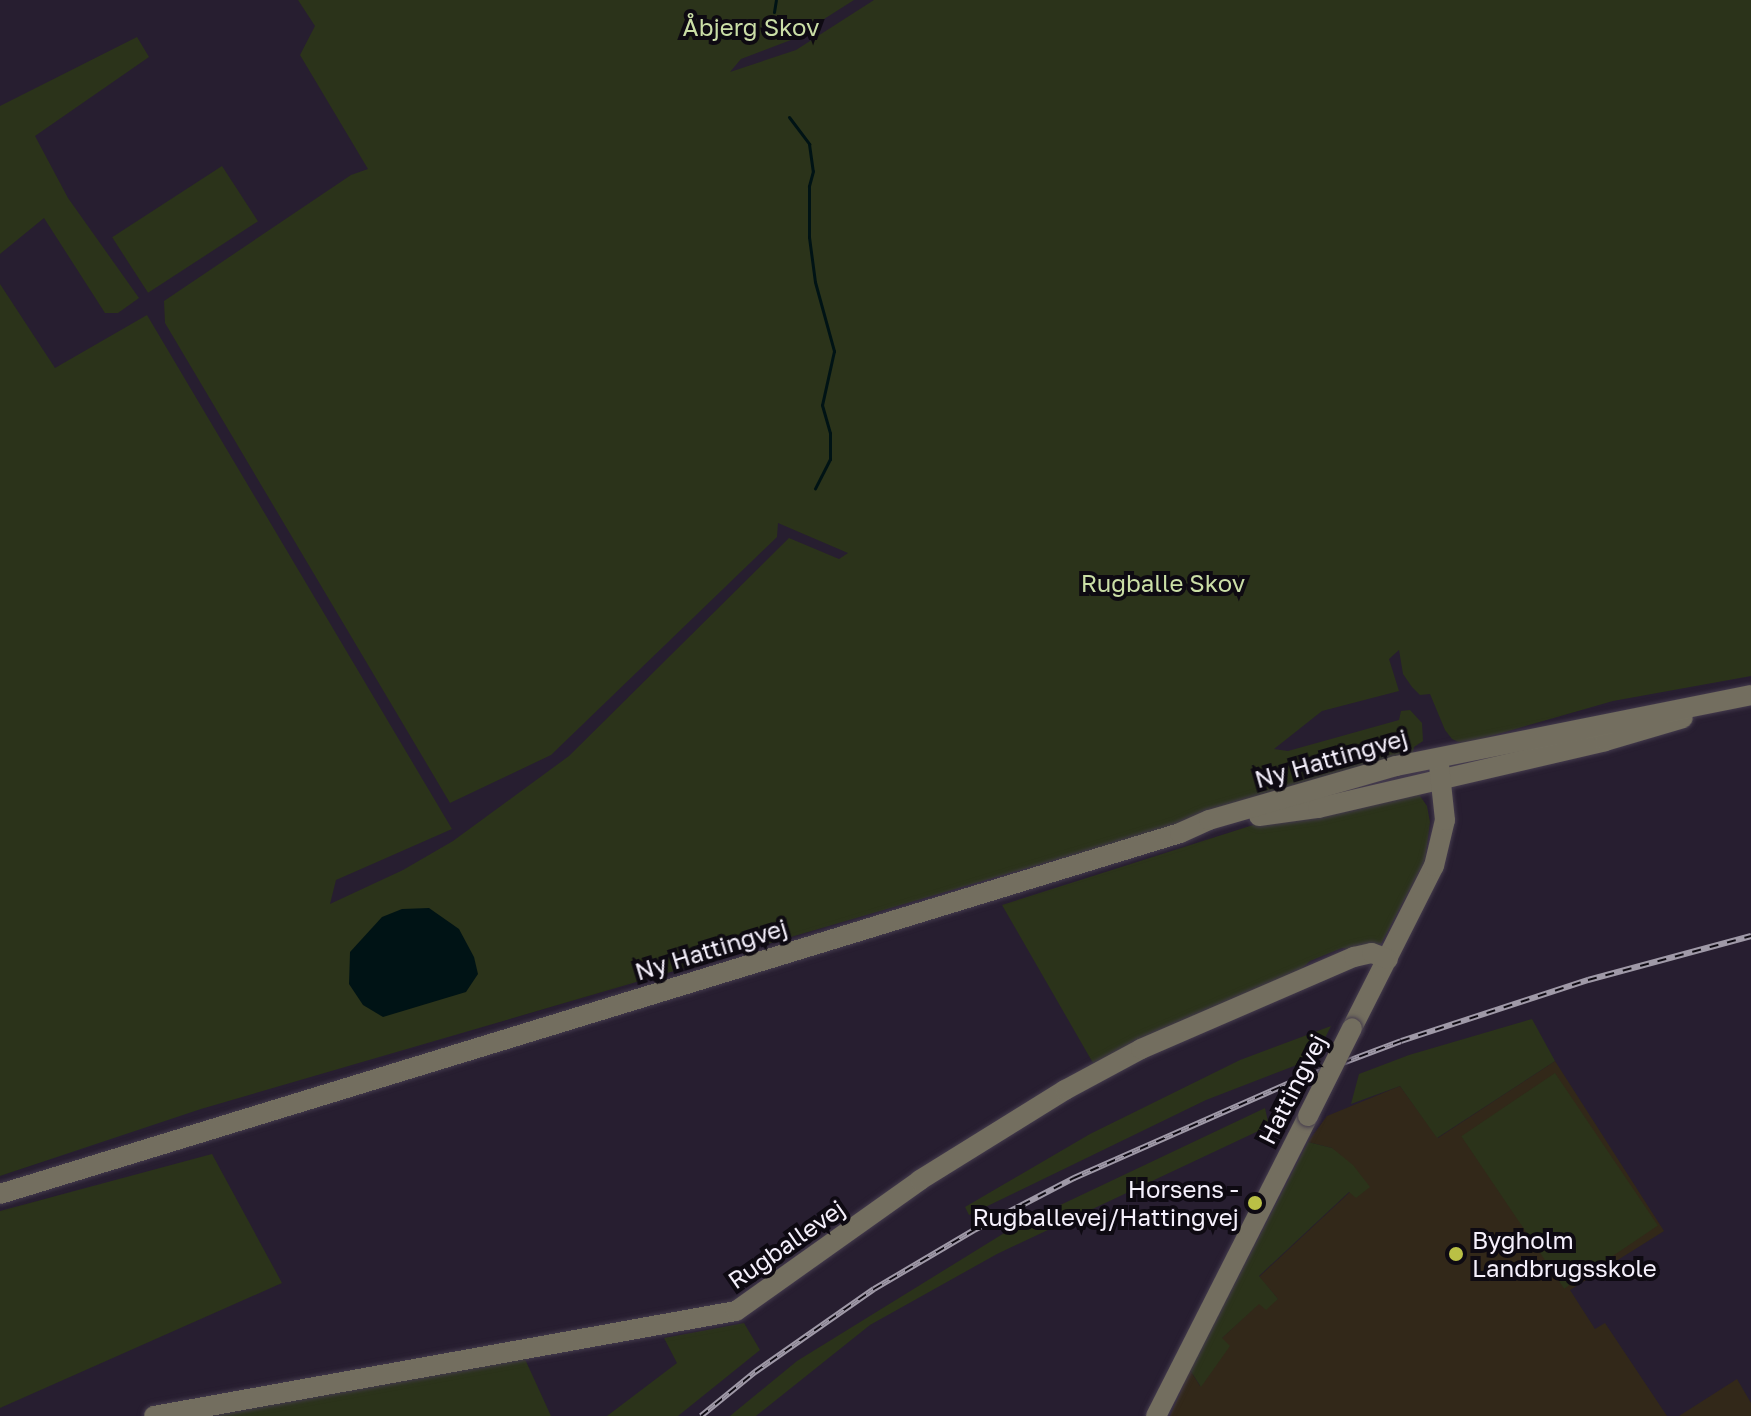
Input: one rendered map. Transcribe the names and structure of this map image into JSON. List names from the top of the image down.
{
  "streets": {
    "street": ["Ny Hattingvej", "Hattingvej", "Rugballevej"]
  },
  "crossings": [
    ["Ny Hattingvej", "Hattingvej"],
    ["Hattingvej", "Rugballevej"]
  ],
  "parks": ["Åbjerg Skov", "Rugballe Skov"],
  "places": ["Horsens - Rugballevej/Hattingvej", "Bygholm Landbrugsskole"]
}
